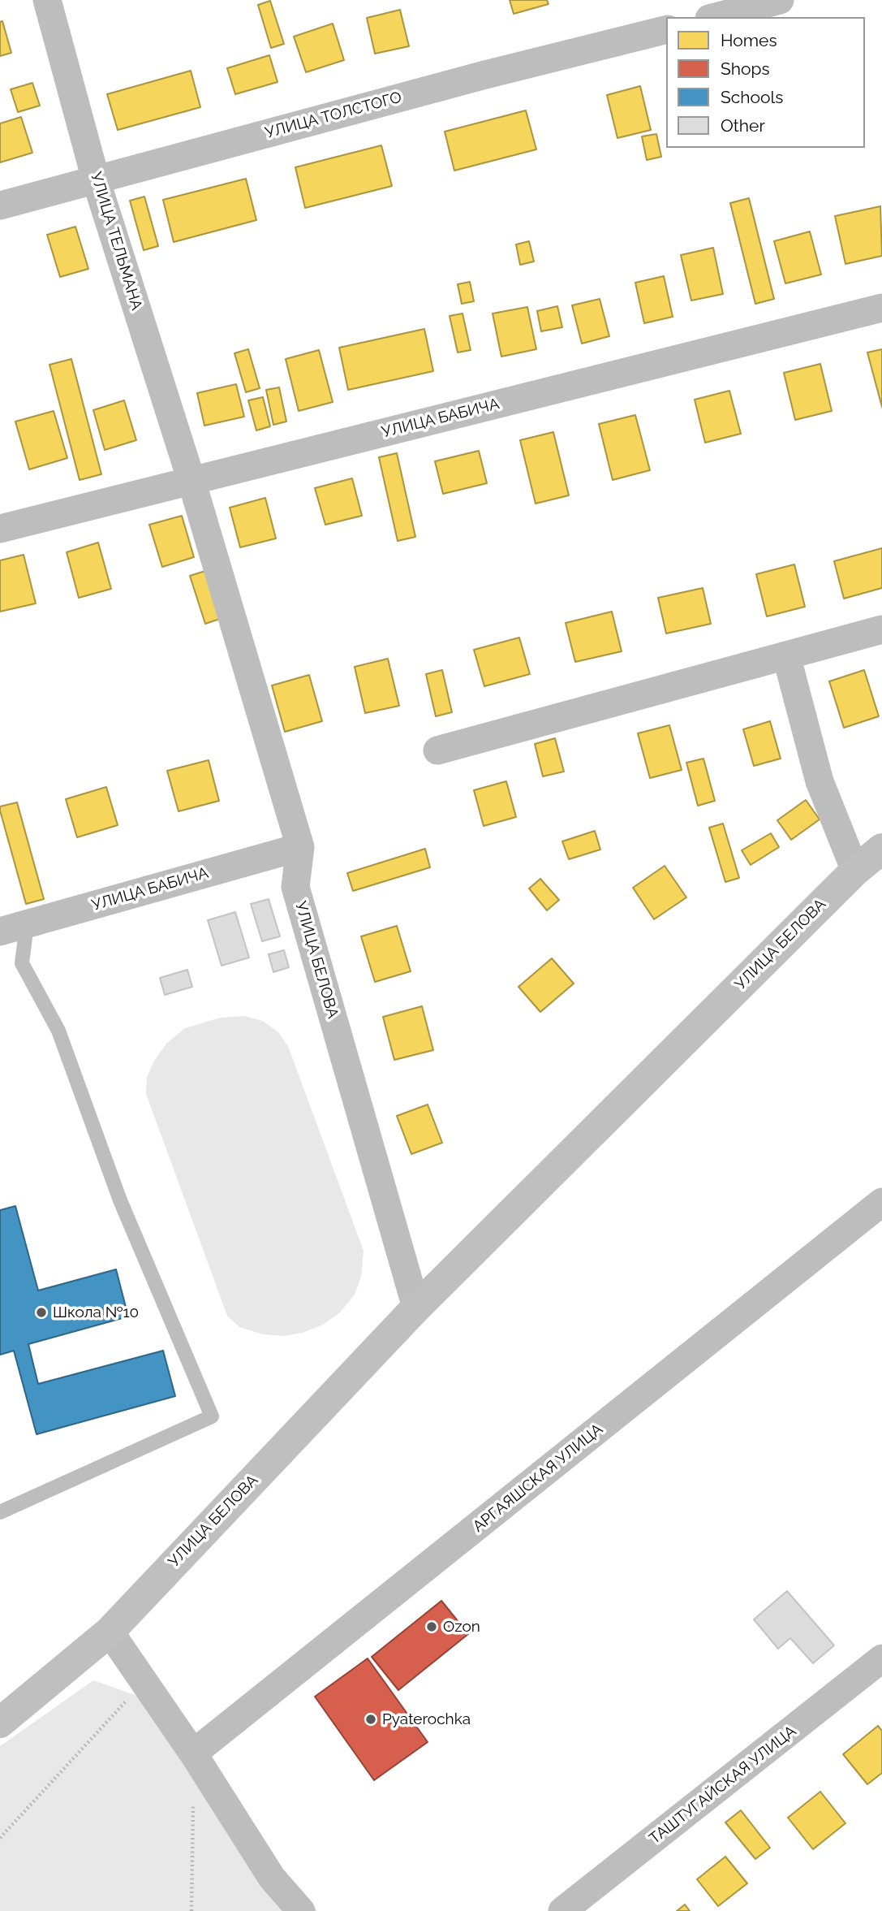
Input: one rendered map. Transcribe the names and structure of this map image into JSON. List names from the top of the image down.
{
  "streets": {
    "main road": ["УЛИЦА БЕЛОВА"],
    "street": [
      "УЛИЦА ТОЛСТОГО",
      "УЛИЦА ТЕЛЬМАНА",
      "УЛИЦА БАБИЧА",
      "АРГАЯШСКАЯ УЛИЦА",
      "ТАШТУГАЙСКАЯ УЛИЦА"
    ]
  },
  "crossings": [
    ["УЛИЦА ТОЛСТОГО", "УЛИЦА ТЕЛЬМАНА"],
    ["УЛИЦА ТЕЛЬМАНА", "УЛИЦА БАБИЧА"],
    ["УЛИЦА ТЕЛЬМАНА", "УЛИЦА БЕЛОВА"],
    ["УЛИЦА БАБИЧА", "УЛИЦА БЕЛОВА"]
  ],
  "places": ["Школа №10", "Ozon", "Pyaterochka"],
  "legend": [
    "Homes",
    "Shops",
    "Schools",
    "Other"
  ]
}
